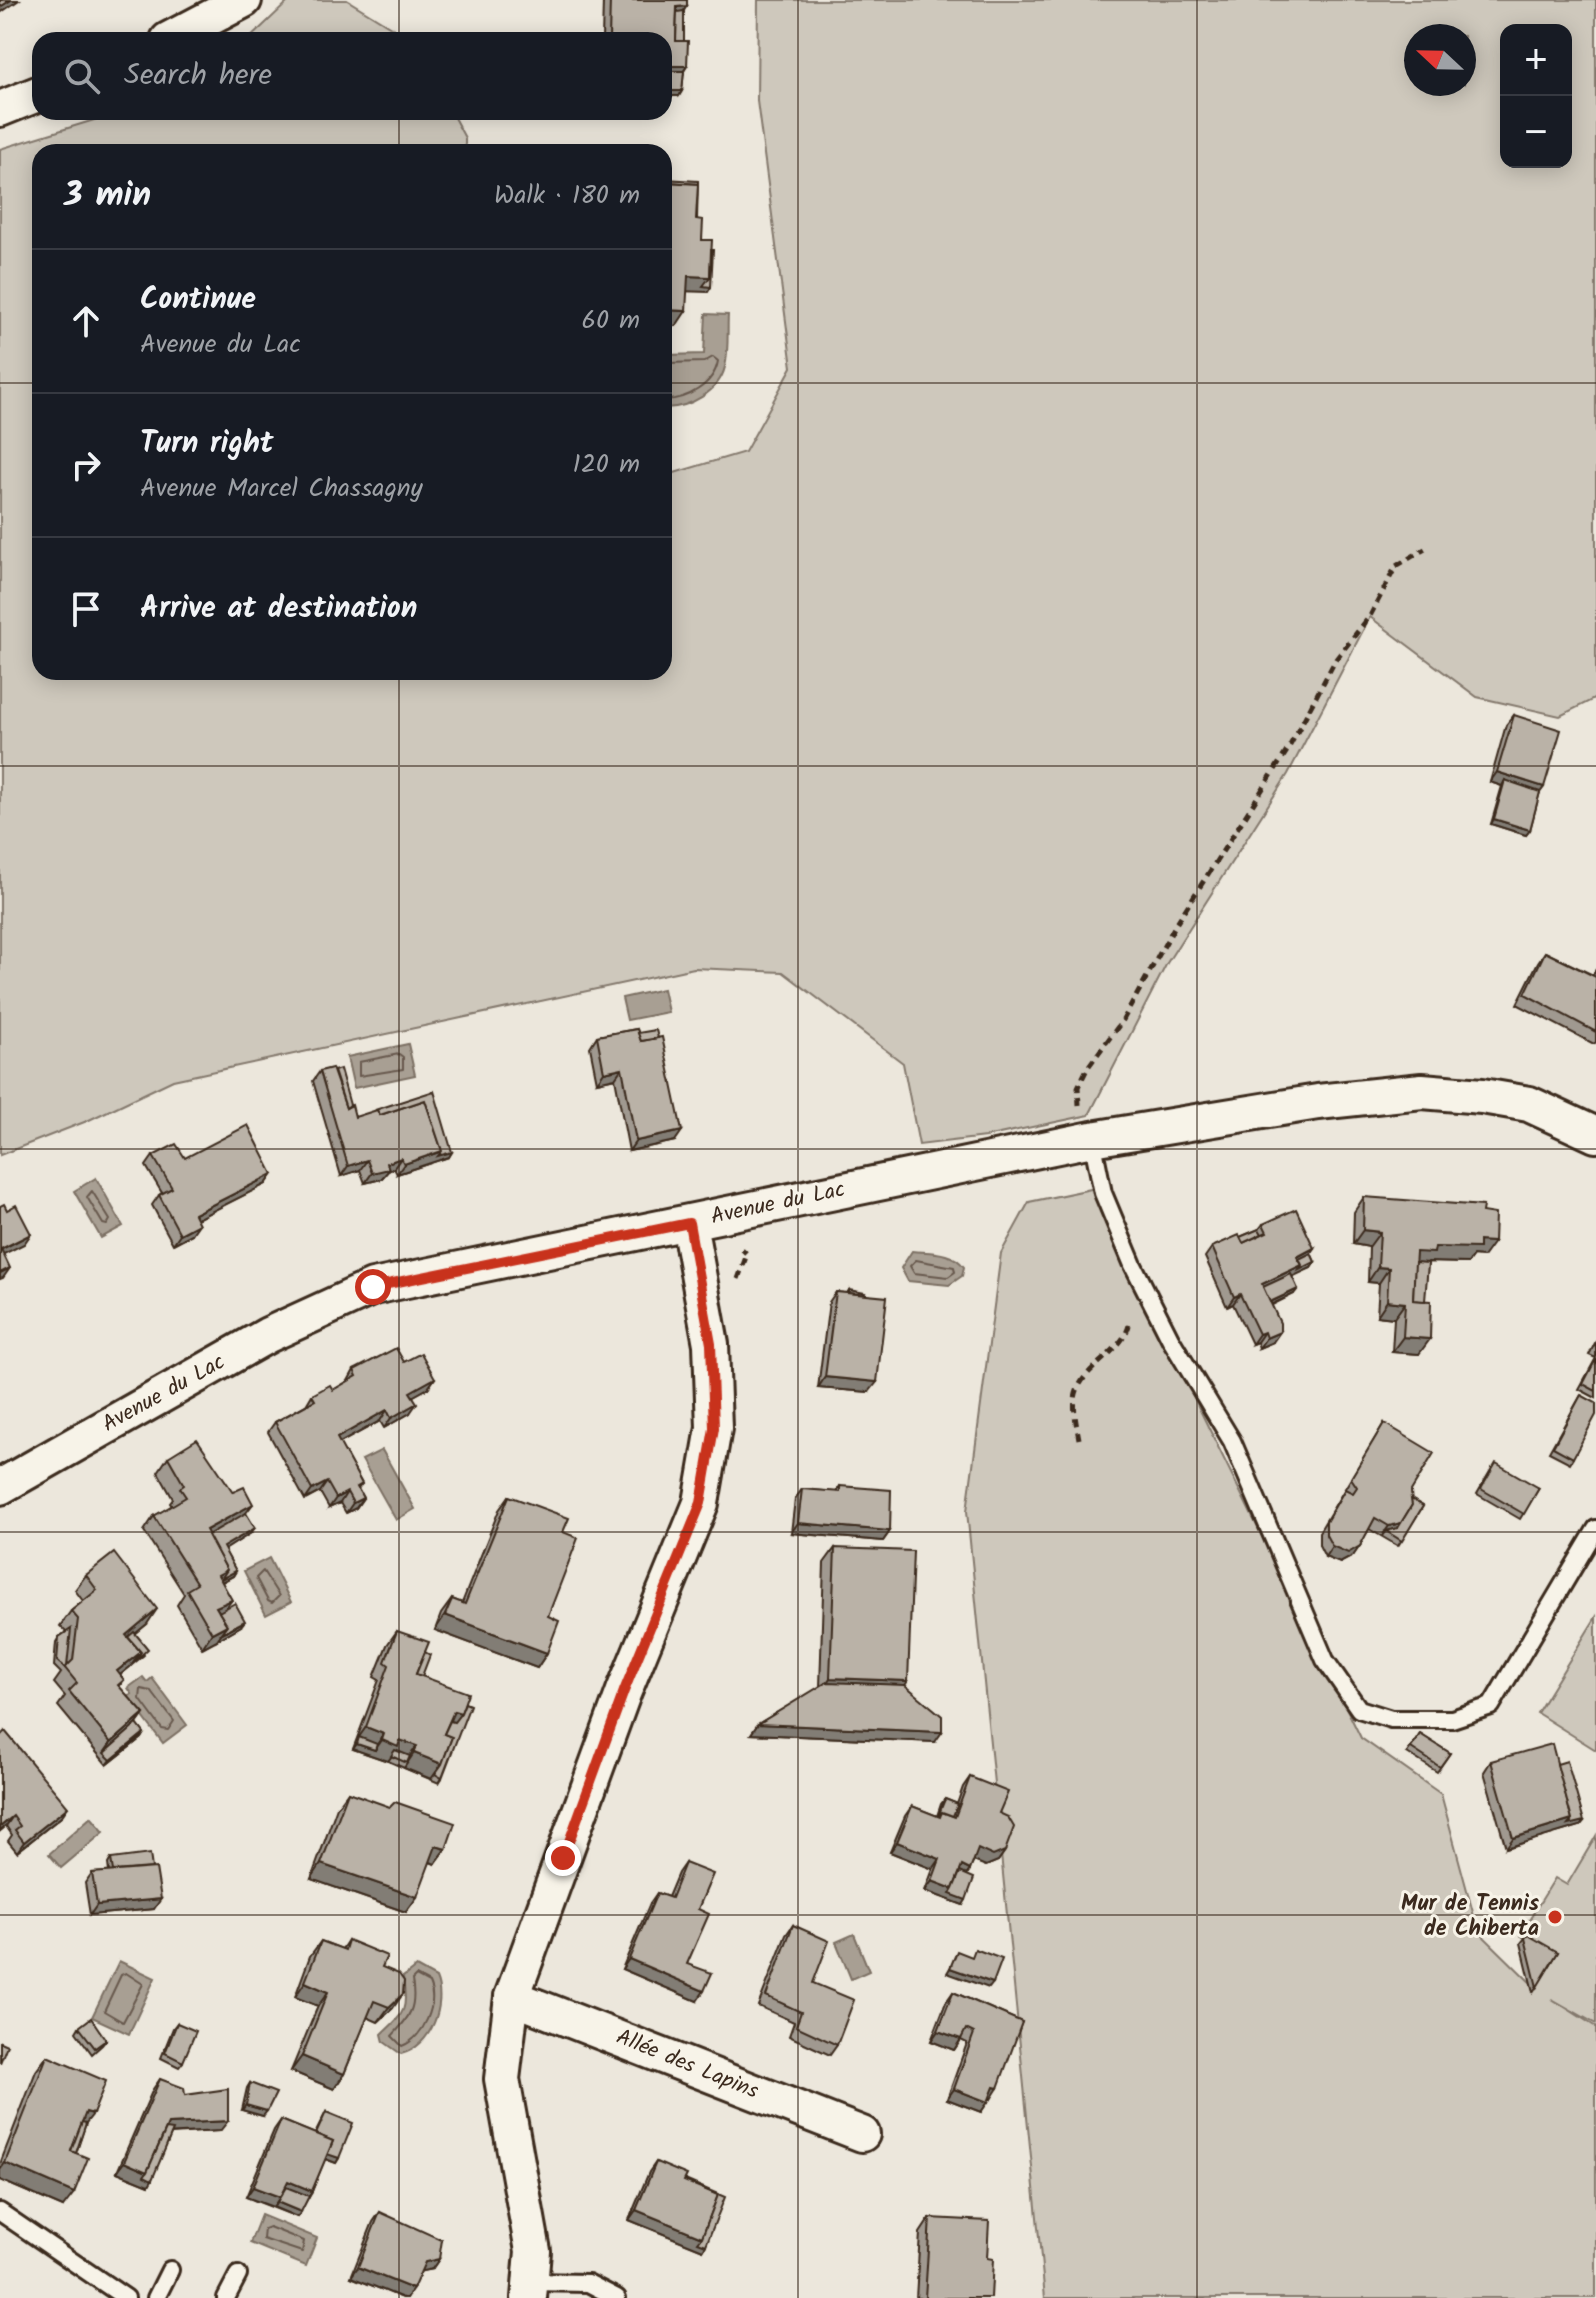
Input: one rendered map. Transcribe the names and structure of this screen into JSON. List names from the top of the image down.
{
  "streets": {
    "street": ["Avenue du Lac", "Allée des Lapins"]
  },
  "places": ["Mur de Tennis de Chiberta"],
  "north": "left",
  "page": {
    "map_buttons": ["+", "−"],
    "search": "Search here",
    "heading": ["3 min", "Walk · 180 m"],
    "list": [
      ["Continue", "Avenue du Lac", "60 m"],
      ["Turn right", "Avenue Marcel Chassagny", "120 m"],
      "Arrive at destination"
    ]
  }
}
